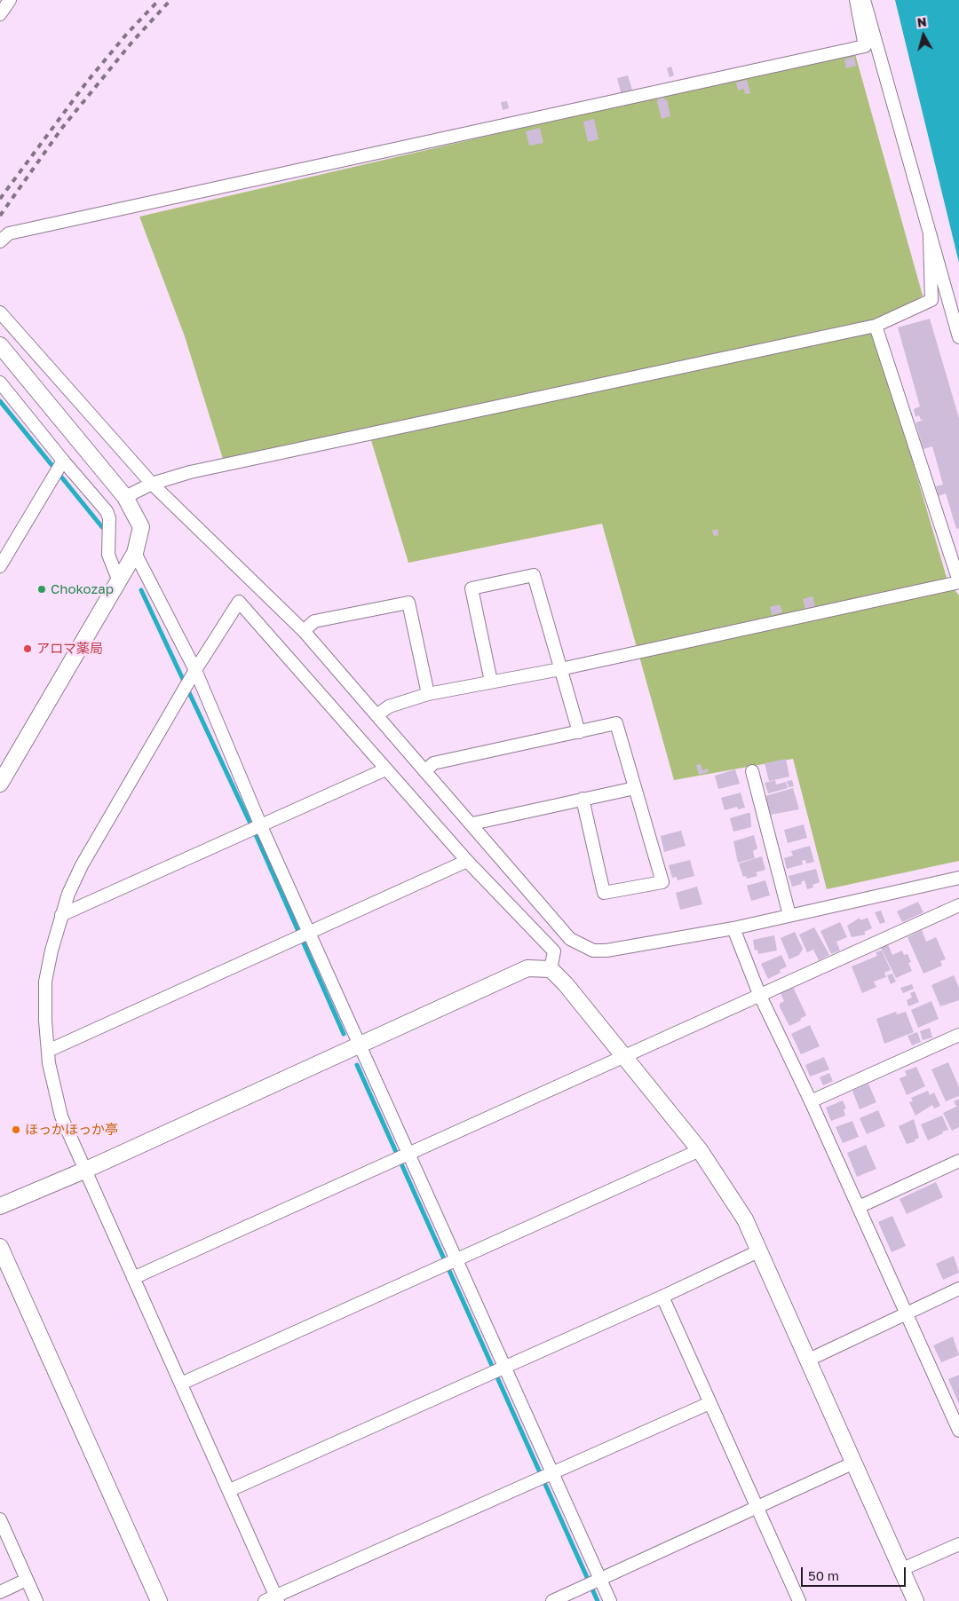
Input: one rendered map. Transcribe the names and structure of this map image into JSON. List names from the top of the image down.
{
  "places": ["Chokozap", "アロマ薬局", "ほっかほっか亭"],
  "scale_bar": "50 m",
  "north": "top"
}
